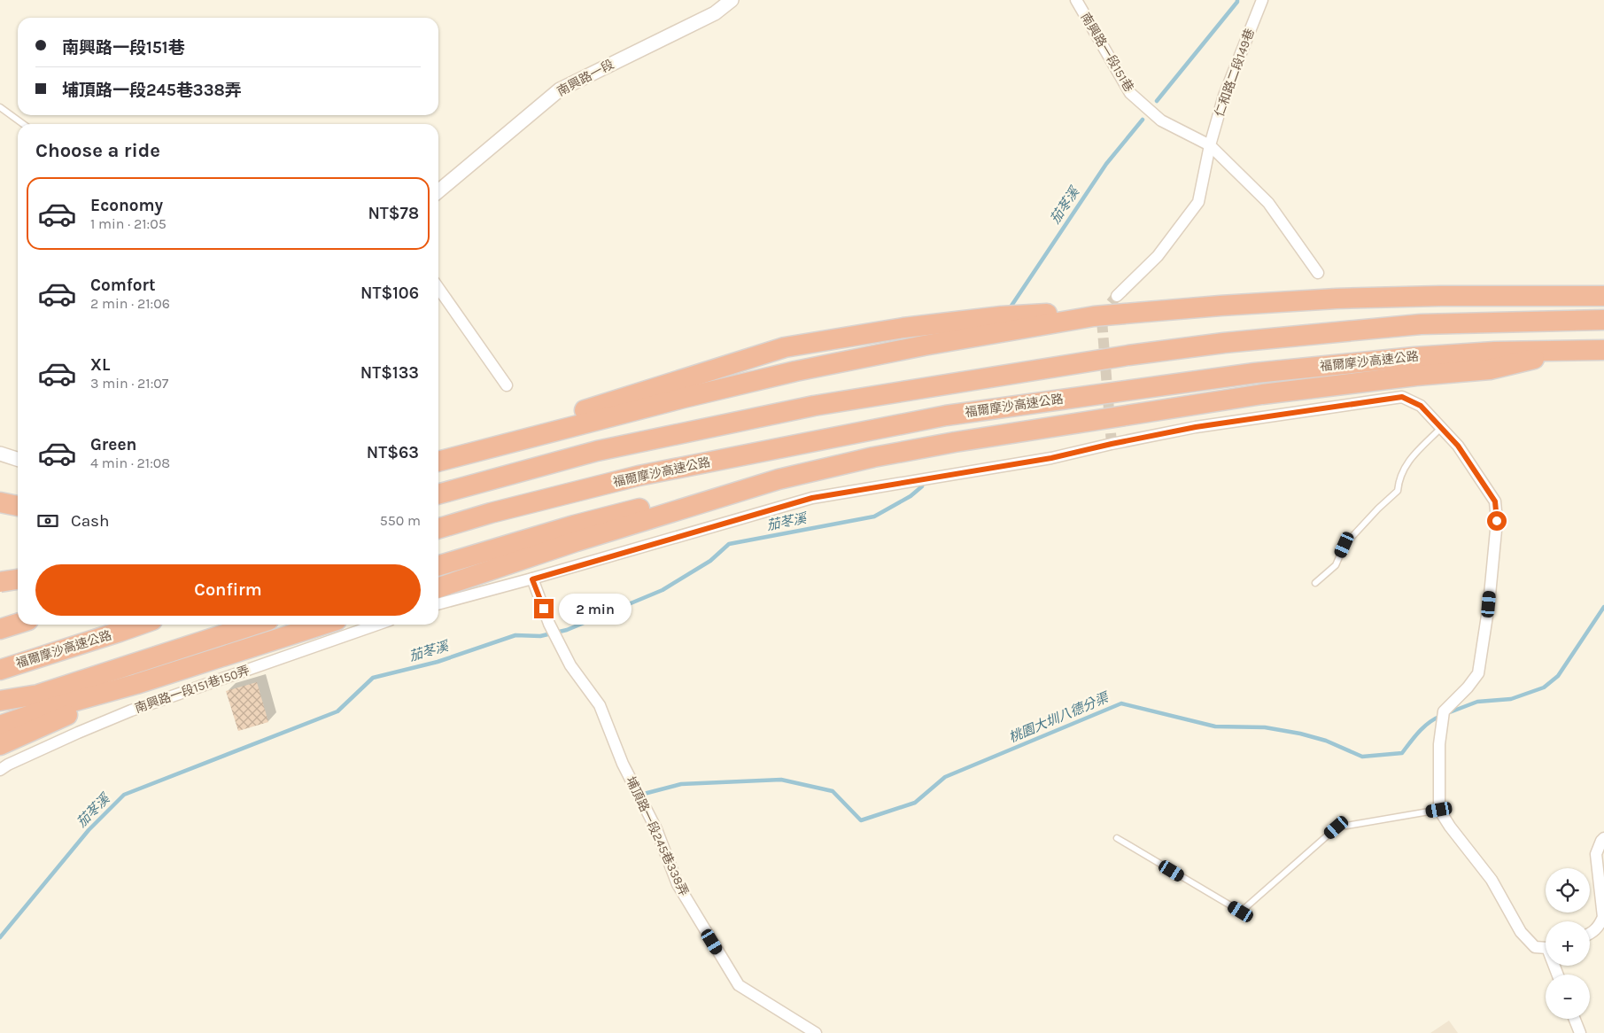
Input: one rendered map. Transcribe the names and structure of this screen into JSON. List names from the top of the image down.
{
  "streets": {
    "highway": ["福爾摩沙高速公路"],
    "street": [
      "南興路一段151巷",
      "仁和路二段149巷",
      "南興路一段",
      "南興路一段151巷150弄",
      "埔頂路一段245巷338弄"
    ]
  },
  "crossings": [
    ["南興路一段151巷", "仁和路二段149巷"]
  ],
  "water": ["茄苳溪", "桃園大圳八德分渠"],
  "page": {
    "banner": ["南興路一段151巷", "埔頂路一段245巷338弄"],
    "heading": "Choose a ride",
    "list": [
      {
        "name": "Economy",
        "note": "1 min · 21:05",
        "value": "NT$78"
      },
      {
        "name": "Comfort",
        "note": "2 min · 21:06",
        "value": "NT$106"
      },
      {
        "name": "XL",
        "note": "3 min · 21:07",
        "value": "NT$133"
      },
      {
        "name": "Green",
        "note": "4 min · 21:08",
        "value": "NT$63"
      }
    ],
    "pay": ["Cash", "550 m"],
    "buttons": "Confirm",
    "bubble": "2 min",
    "map_buttons": ["+", "−"]
  }
}
